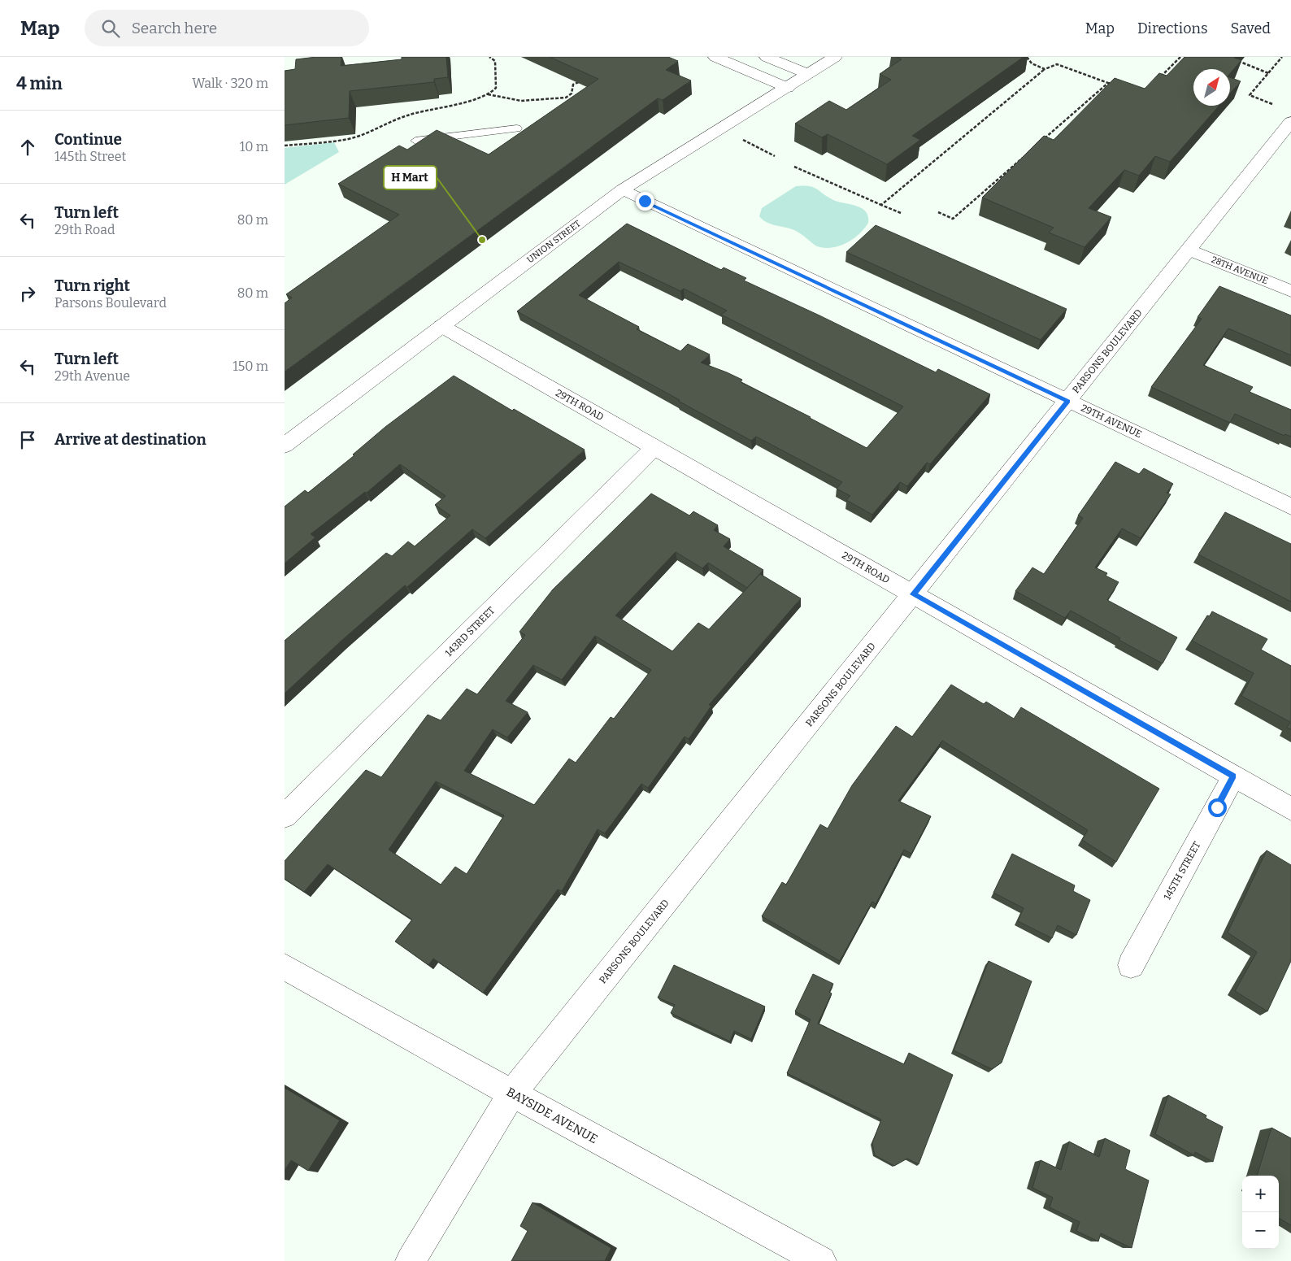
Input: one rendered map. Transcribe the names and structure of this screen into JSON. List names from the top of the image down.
{
  "streets": {
    "street": [
      "UNION STREET",
      "28TH AVENUE",
      "PARSONS BOULEVARD",
      "29TH ROAD",
      "29TH AVENUE",
      "143RD STREET",
      "145TH STREET",
      "BAYSIDE AVENUE"
    ]
  },
  "crossings": [
    ["UNION STREET", "29TH ROAD"],
    ["UNION STREET", "29TH AVENUE"],
    ["28TH AVENUE", "PARSONS BOULEVARD"],
    ["PARSONS BOULEVARD", "29TH ROAD"],
    ["PARSONS BOULEVARD", "29TH AVENUE"],
    ["PARSONS BOULEVARD", "BAYSIDE AVENUE"],
    ["29TH ROAD", "143RD STREET"],
    ["29TH ROAD", "145TH STREET"]
  ],
  "places": ["H Mart"],
  "north": "top right",
  "page": {
    "header": "Map",
    "search": "Search here",
    "nav": ["Map", "Directions", "Saved"],
    "heading": ["4 min", "Walk · 320 m"],
    "list": [
      ["Continue", "145th Street", "10 m"],
      ["Turn left", "29th Road", "80 m"],
      ["Turn right", "Parsons Boulevard", "80 m"],
      ["Turn left", "29th Avenue", "150 m"],
      "Arrive at destination"
    ],
    "map_buttons": ["+", "−"]
  }
}
